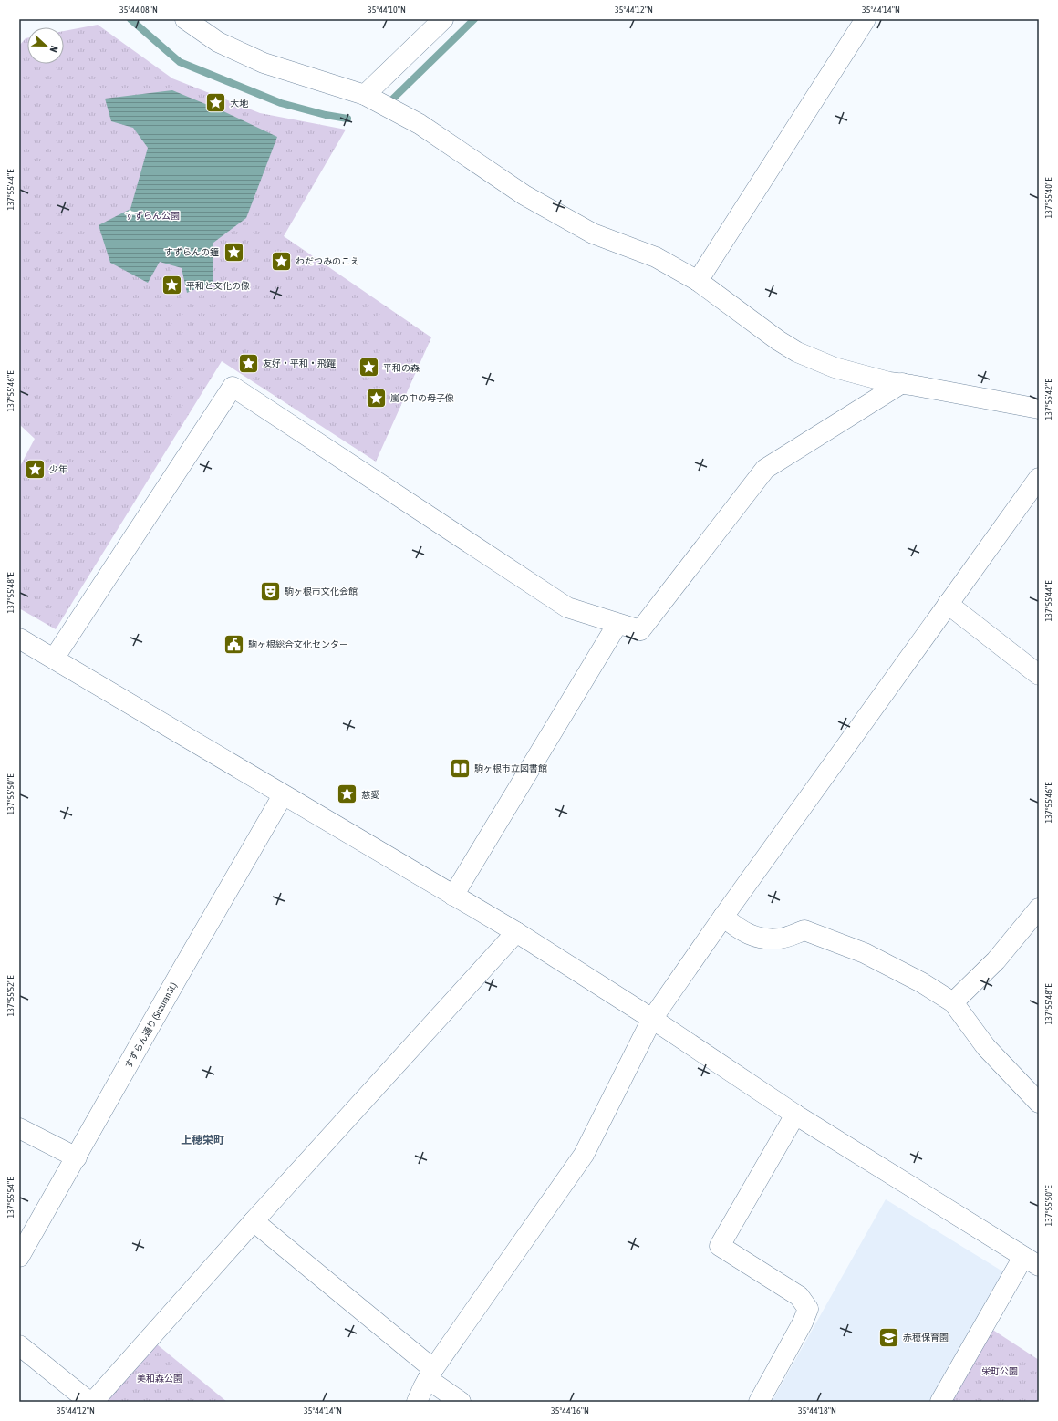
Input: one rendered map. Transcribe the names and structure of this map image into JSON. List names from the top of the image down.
{
  "streets": {
    "street": ["すずらん通り (Suzuran St.)"]
  },
  "districts": ["上穂栄町"],
  "parks": ["すずらん公園", "栄町公園", "美和森公園"],
  "places": {
    "place": [
      "大地",
      "すずらんの鐘",
      "わだつみのこえ",
      "平和と文化の像",
      "友好・平和・飛躍",
      "平和の森",
      "嵐の中の母子像",
      "少年",
      "慈愛"
    ],
    "theatre": ["駒ヶ根市文化会館"],
    "public building": ["駒ヶ根総合文化センター"],
    "library": ["駒ヶ根市立図書館"],
    "school or university": ["赤穂保育園"]
  },
  "north": "right",
  "coordinates": [
    "35°44'08\"N",
    "35°44'10\"N",
    "35°44'12\"N",
    "35°44'14\"N",
    "137°55'44\"E",
    "137°55'40\"E",
    "137°55'46\"E",
    "137°55'42\"E",
    "137°55'48\"E",
    "137°55'50\"E",
    "137°55'52\"E",
    "137°55'54\"E",
    "35°44'16\"N",
    "35°44'18\"N"
  ]
}
